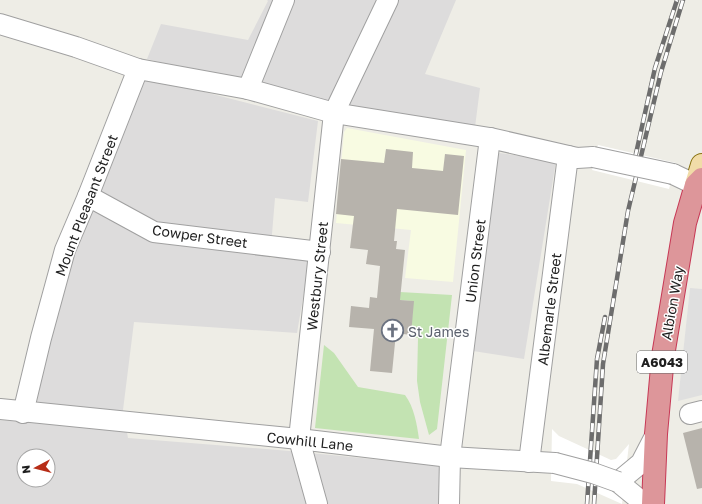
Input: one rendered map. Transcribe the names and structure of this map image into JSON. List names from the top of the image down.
{
  "streets": {
    "highway": ["Albion Way", "A6043"],
    "street": [
      "Mount Pleasant Street",
      "Cowper Street",
      "Union Street",
      "Westbury Street",
      "Albemarle Street",
      "Cowhill Lane"
    ]
  },
  "crossings": [
    ["Mount Pleasant Street", "Cowper Street"],
    ["Mount Pleasant Street", "Cowhill Lane"],
    ["Cowper Street", "Westbury Street"],
    ["Union Street", "Cowhill Lane"],
    ["Westbury Street", "Cowhill Lane"],
    ["Albemarle Street", "Cowhill Lane"]
  ],
  "places": {
    "church": ["St James"]
  },
  "north": "left"
}
